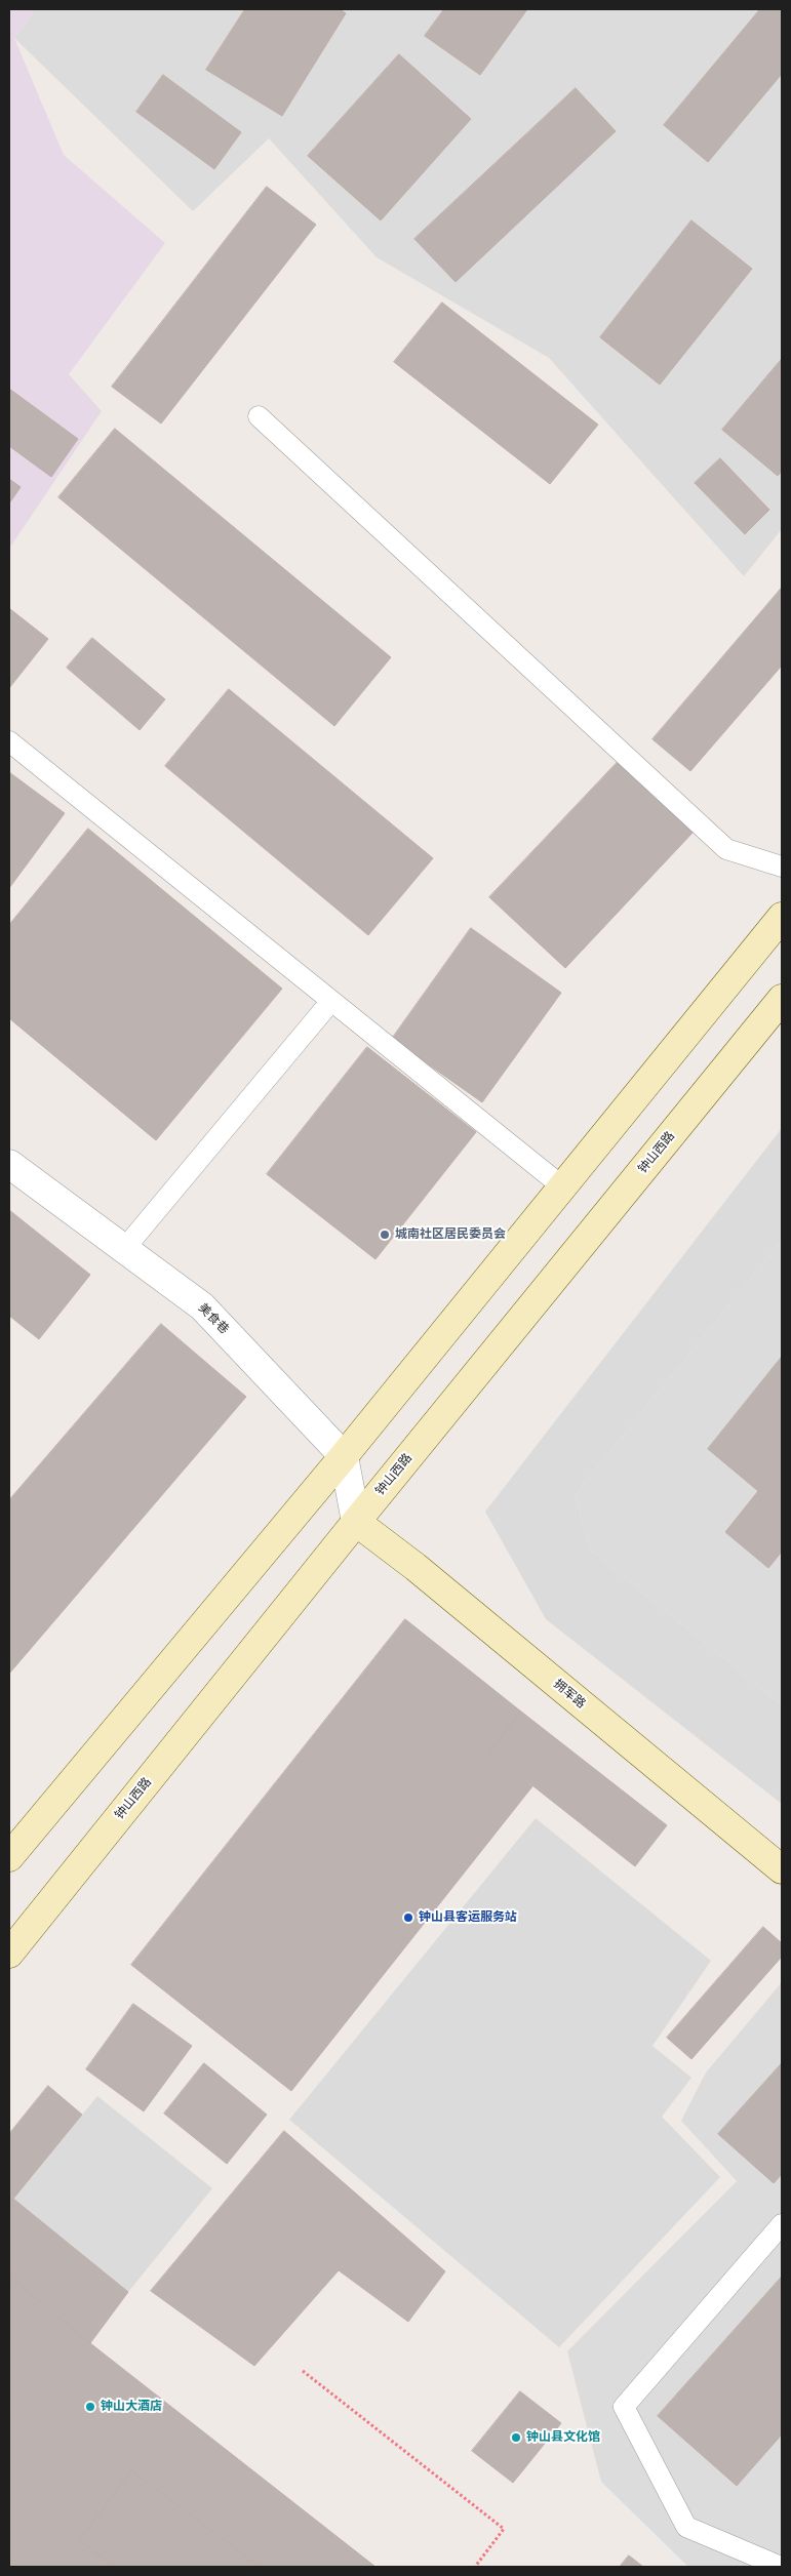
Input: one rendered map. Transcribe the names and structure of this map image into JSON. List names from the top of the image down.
{
  "streets": {
    "main road": ["钟山西路", "拥军路"],
    "street": ["美食巷"]
  },
  "crossings": [
    ["钟山西路", "拥军路"]
  ],
  "places": [
    "城南社区居民委员会",
    "钟山县客运服务站",
    "钟山大酒店",
    "钟山县文化馆"
  ]
}
